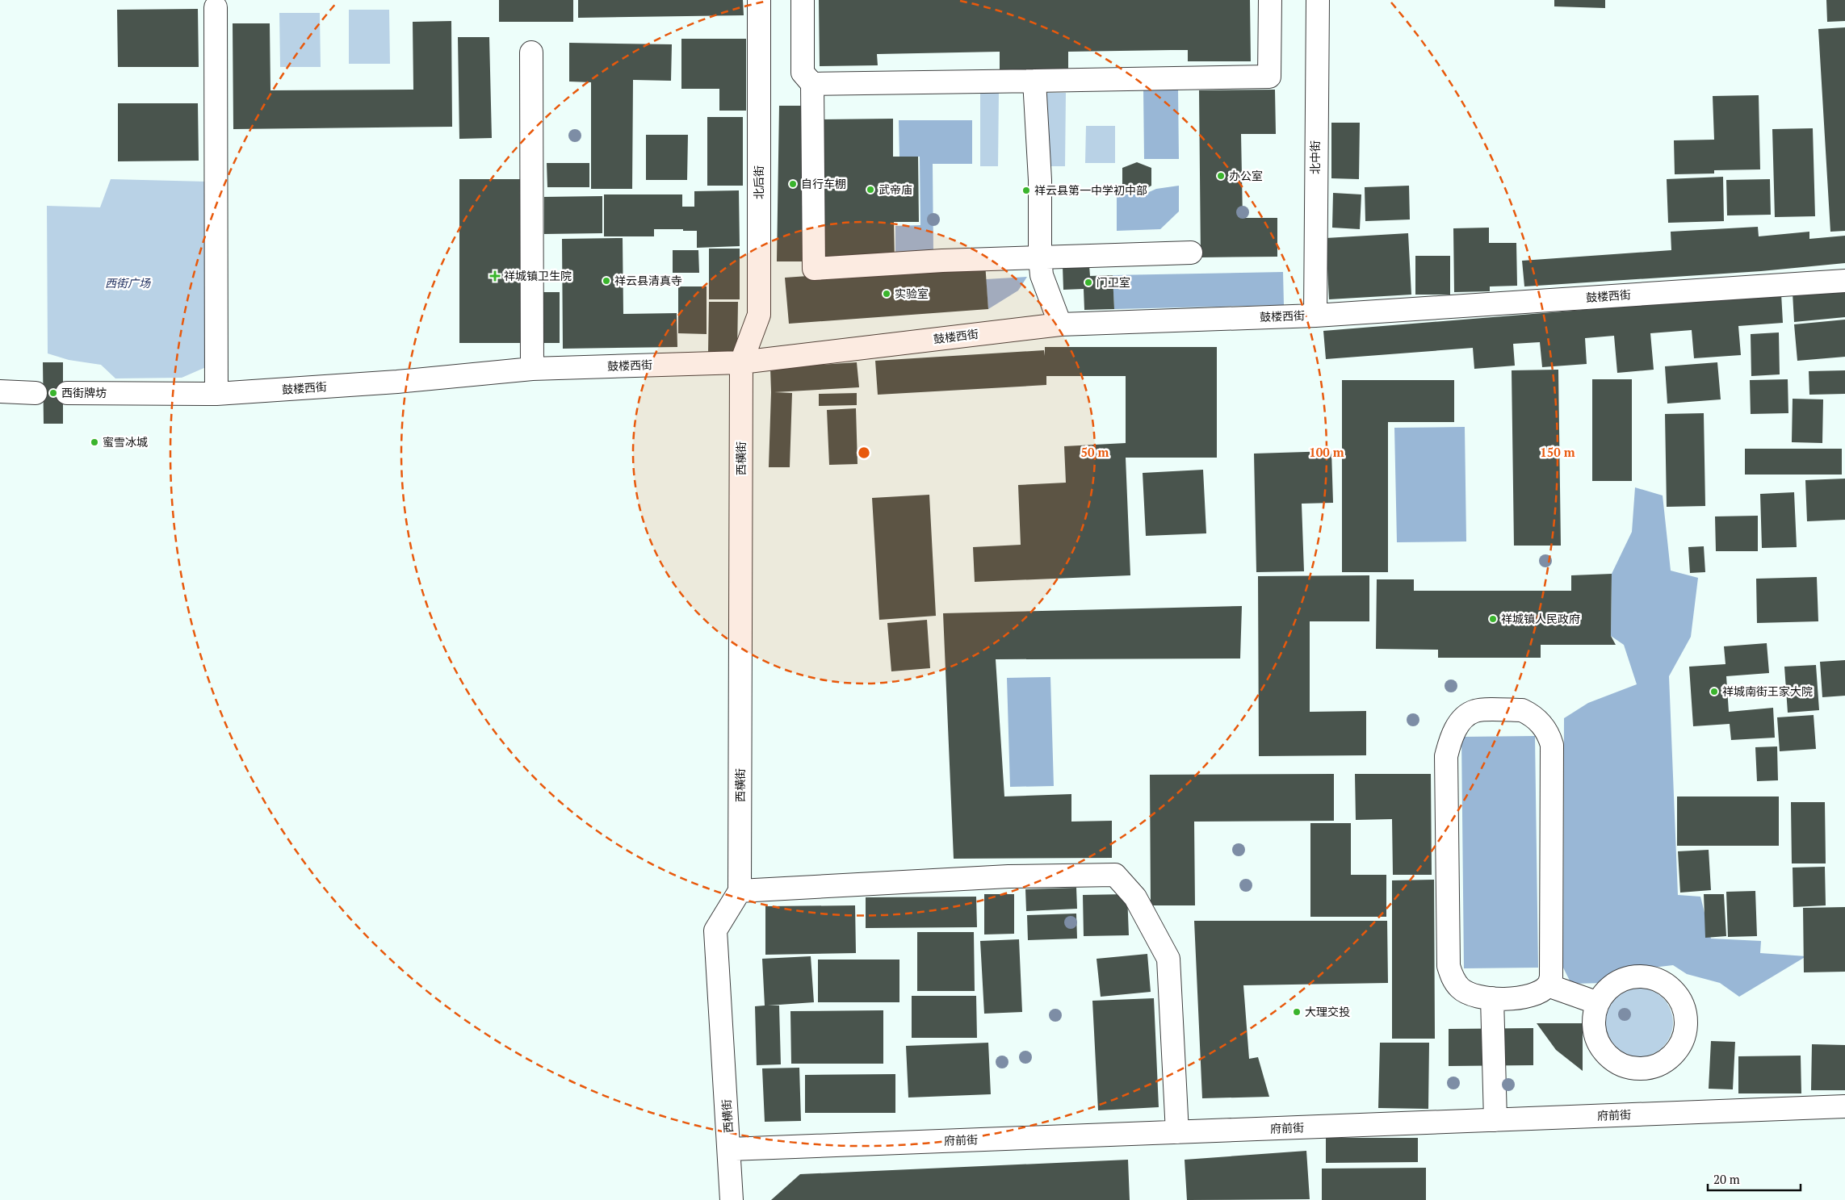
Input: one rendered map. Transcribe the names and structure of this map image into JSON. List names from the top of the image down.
{
  "streets": {
    "street": [
      "北中街",
      "北后街",
      "鼓楼西街",
      "西横街",
      "府前街"
    ]
  },
  "crossings": [
    ["北中街", "鼓楼西街"],
    ["北后街", "鼓楼西街"],
    ["北后街", "西横街"],
    ["鼓楼西街", "西横街"],
    ["西横街", "府前街"]
  ],
  "parks": ["西街广场"],
  "places": {
    "other": [
      "办公室",
      "自行车棚",
      "武帝庙",
      "祥云县第一中学初中部",
      "祥云县清真寺",
      "门卫室",
      "实验室",
      "西街牌坊",
      "蜜雪冰城",
      "祥城镇人民政府",
      "祥城南街王家大院",
      "大理交投"
    ],
    "health": ["祥城镇卫生院"]
  },
  "scale_bar": "20 m",
  "rings": ["50 m", "100 m", "150 m"]
}
